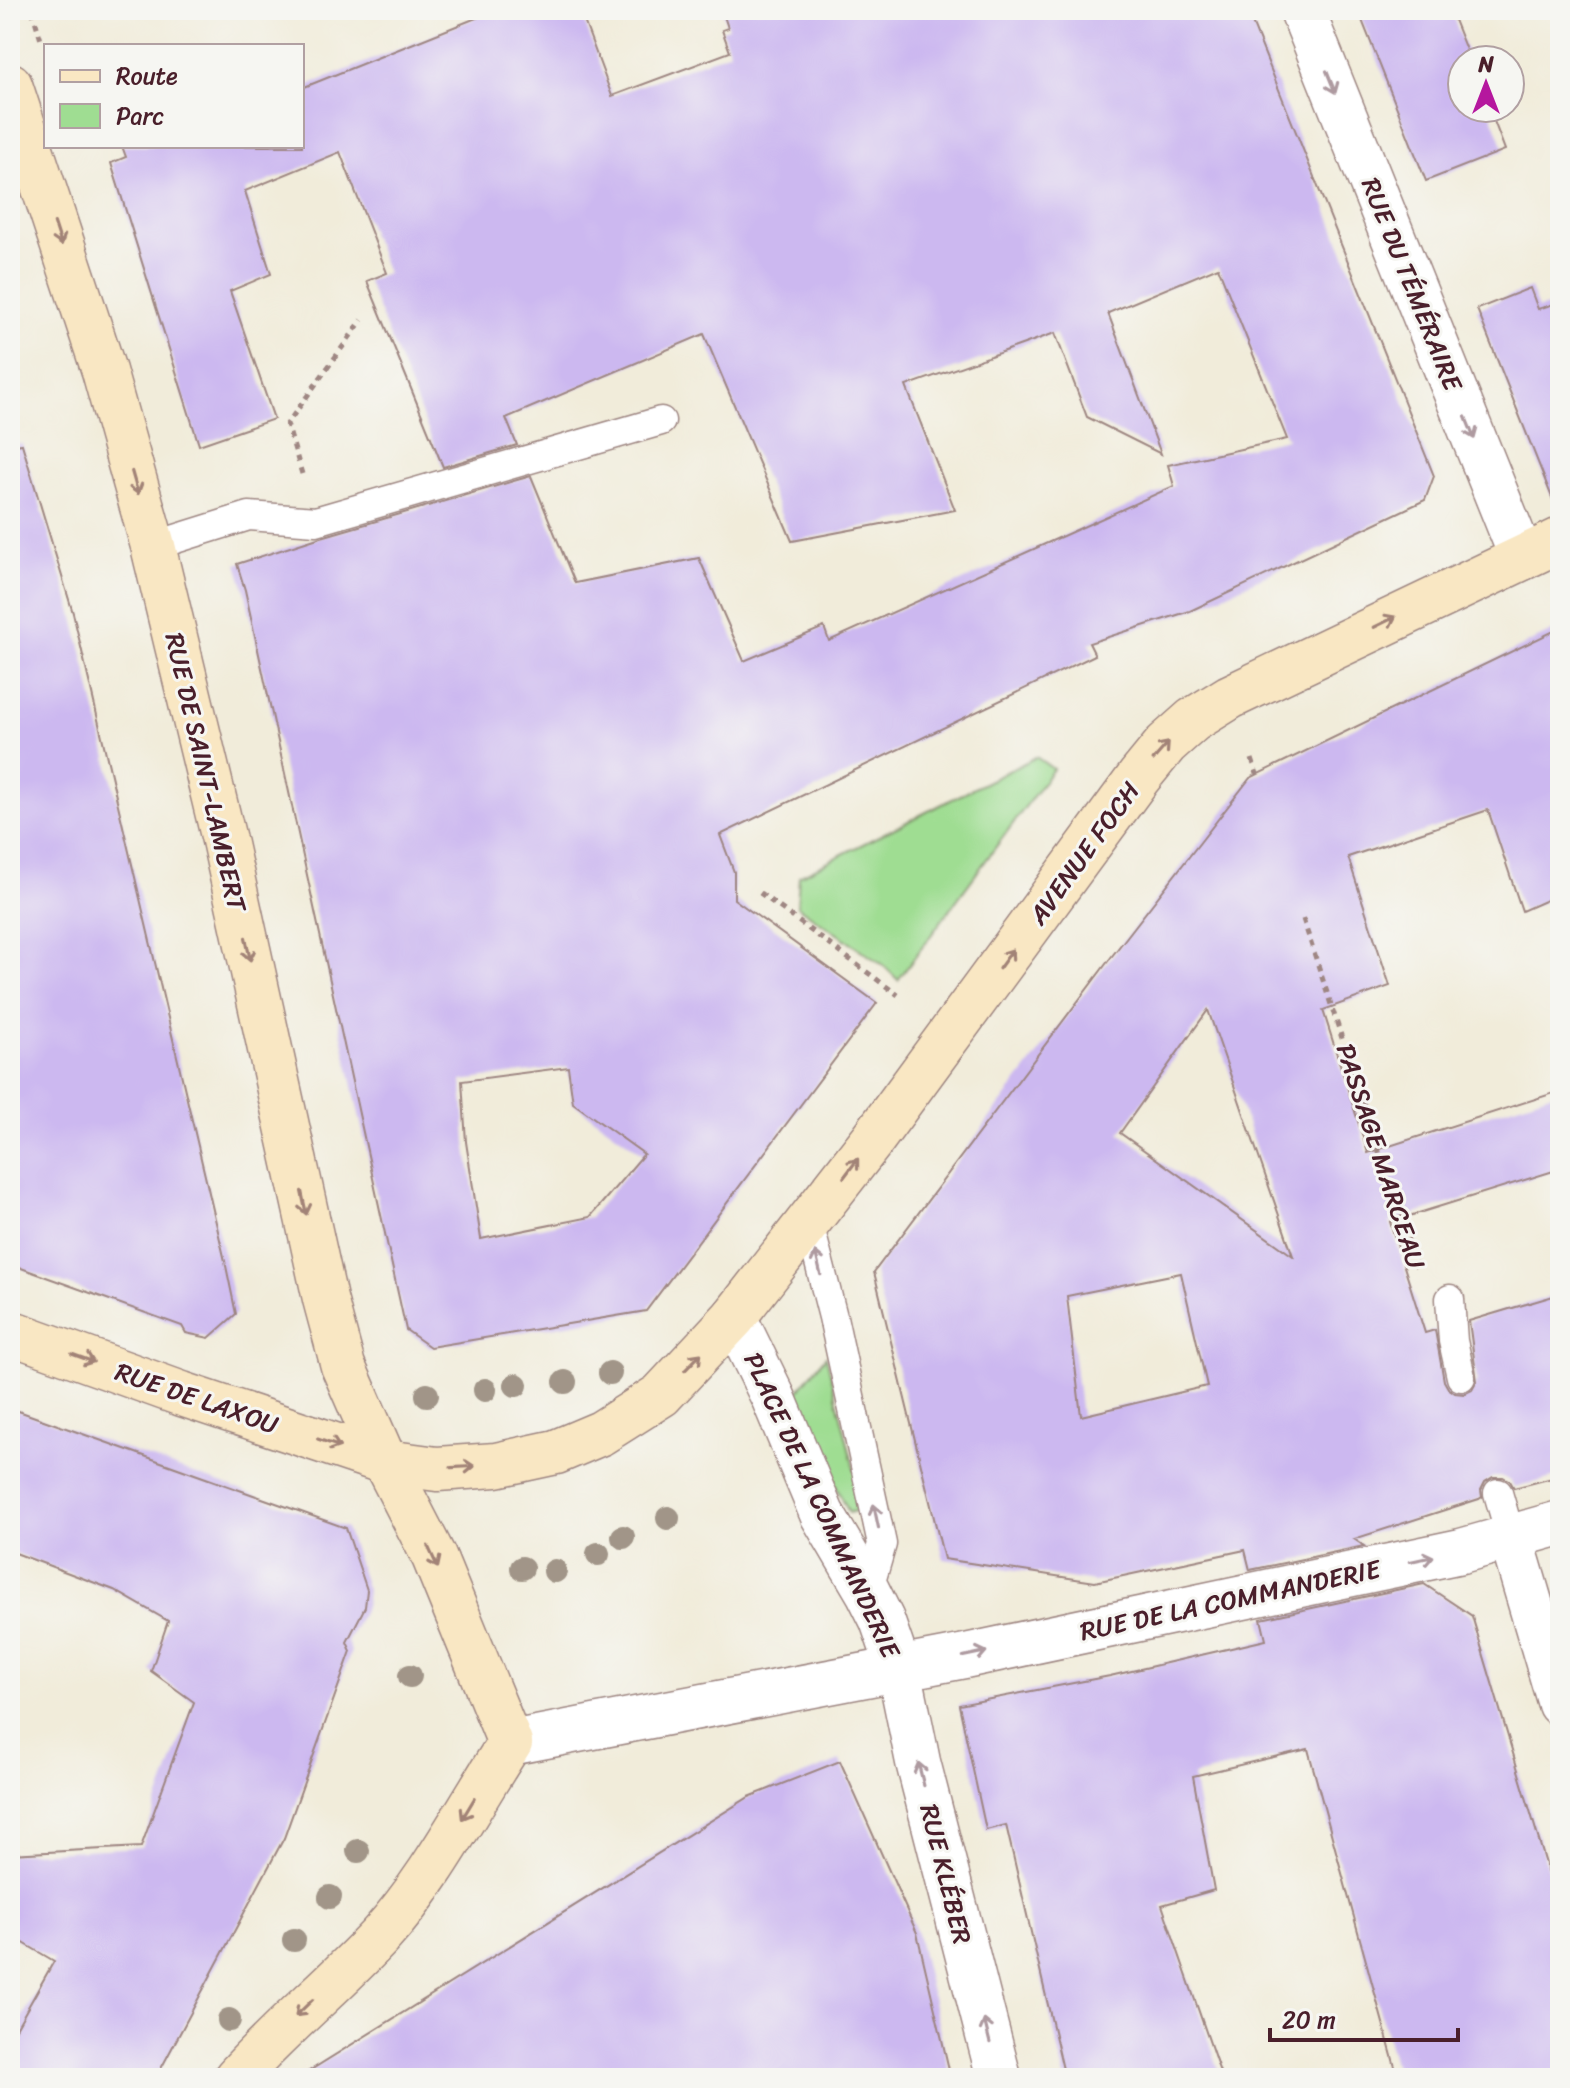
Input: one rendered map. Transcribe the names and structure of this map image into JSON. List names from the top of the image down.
{
  "streets": {
    "main road": [
      "RUE DE SAINT-LAMBERT",
      "AVENUE FOCH",
      "RUE DE LAXOU",
      "PLACE DE LA COMMANDERIE"
    ],
    "street": ["RUE DU TÉMÉRAIRE", "RUE DE LA COMMANDERIE", "RUE KLÉBER"],
    "path": ["PASSAGE MARCEAU"]
  },
  "crossings": [
    ["RUE DU TÉMÉRAIRE", "AVENUE FOCH"],
    ["RUE DE SAINT-LAMBERT", "RUE DE LAXOU"],
    ["RUE DE SAINT-LAMBERT", "PLACE DE LA COMMANDERIE"],
    ["AVENUE FOCH", "PLACE DE LA COMMANDERIE"],
    ["RUE DE LAXOU", "PLACE DE LA COMMANDERIE"],
    ["PLACE DE LA COMMANDERIE", "RUE DE LA COMMANDERIE"],
    ["PLACE DE LA COMMANDERIE", "RUE KLÉBER"],
    ["RUE DE LA COMMANDERIE", "RUE KLÉBER"]
  ],
  "one_way": [
    "RUE DU TÉMÉRAIRE",
    "RUE DE SAINT-LAMBERT",
    "AVENUE FOCH",
    "RUE DE LAXOU",
    "RUE DE LA COMMANDERIE",
    "RUE KLÉBER"
  ],
  "legend": ["Route", "Parc"],
  "scale_bar": "20 m",
  "north": "top"
}
